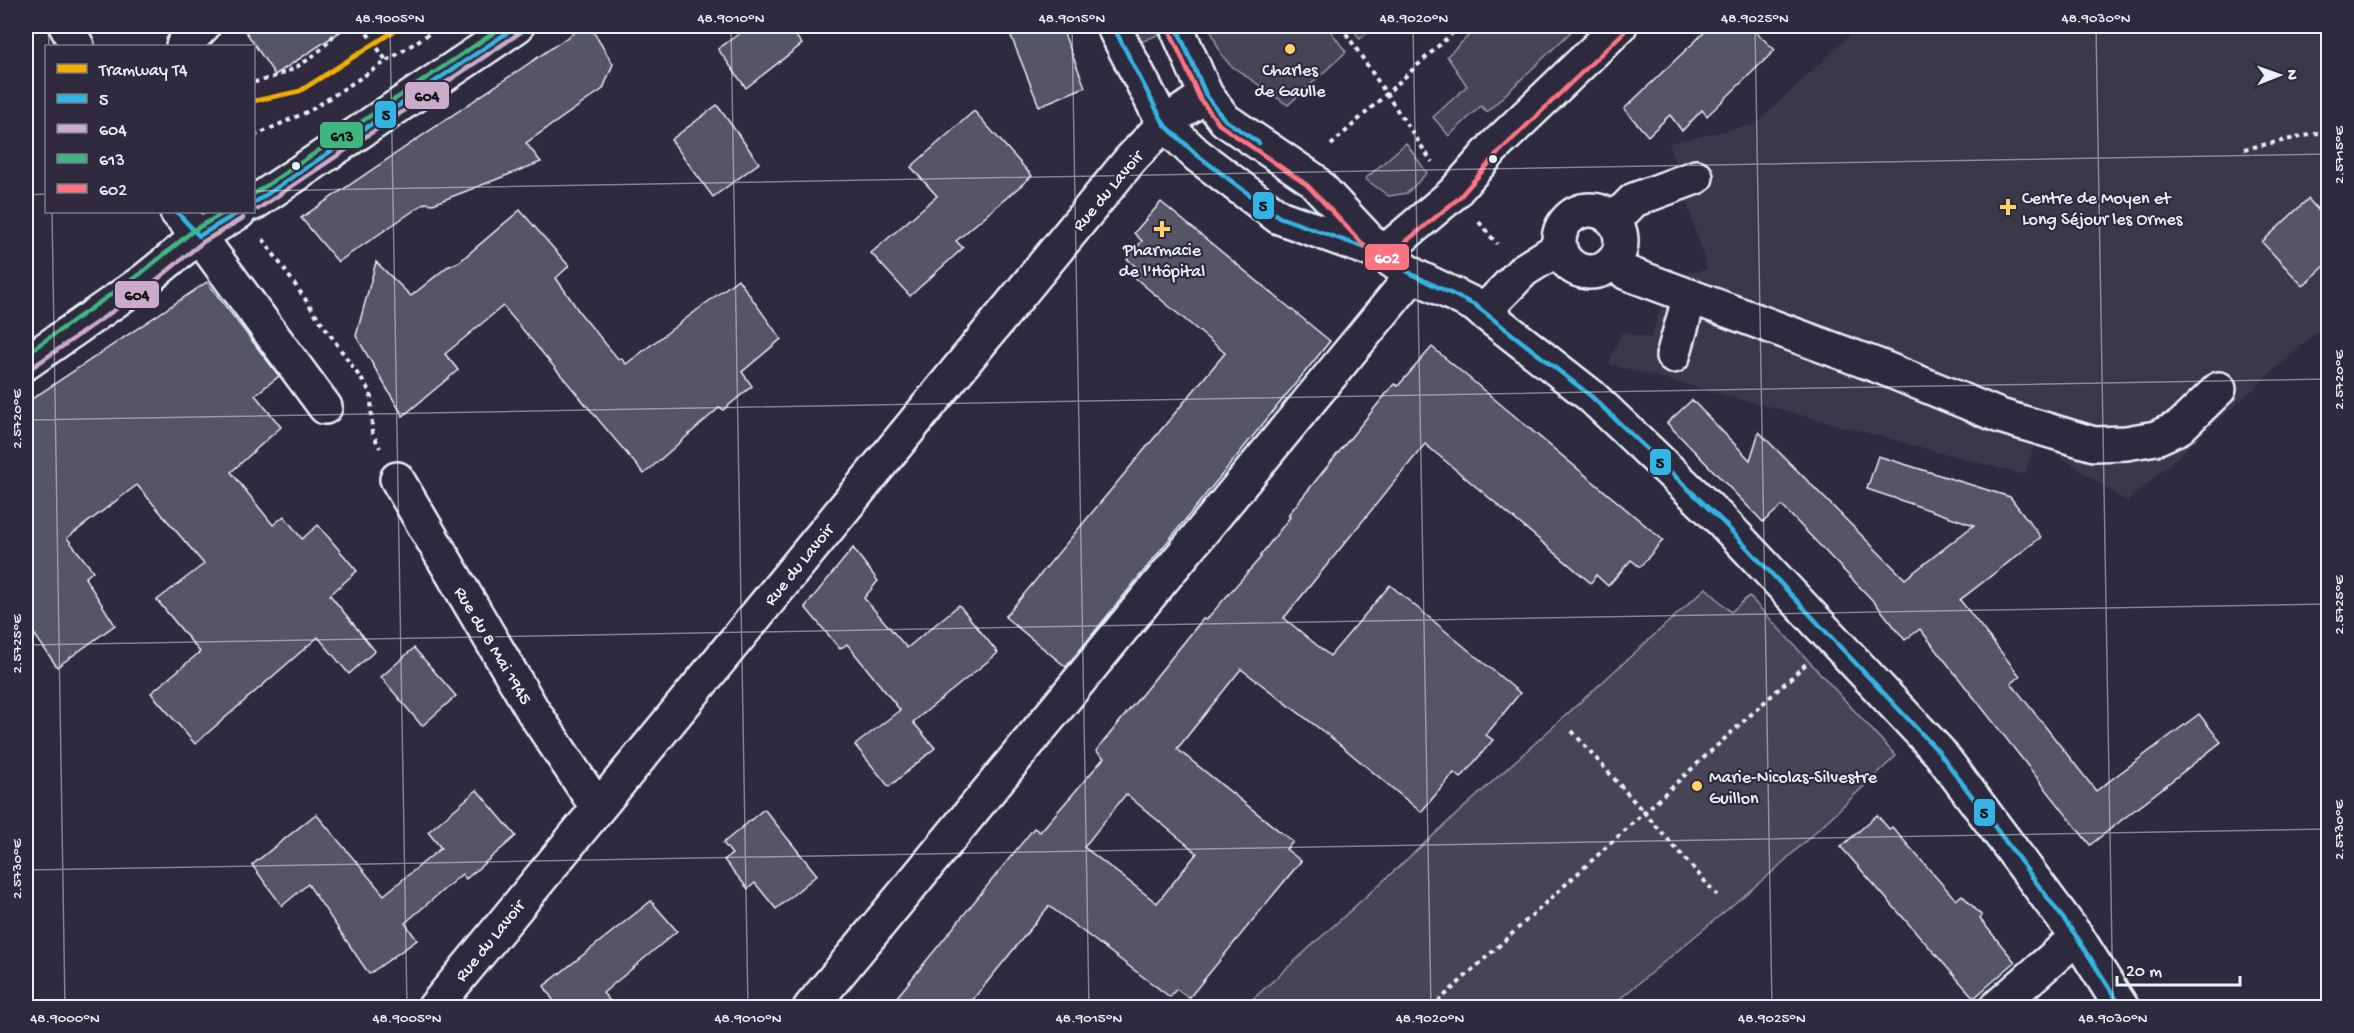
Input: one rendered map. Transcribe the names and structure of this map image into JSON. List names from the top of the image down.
{
  "streets": {
    "street": ["Rue du Lavoir", "Rue du 8 Mai 1945"]
  },
  "crossings": [
    ["Rue du Lavoir", "Rue du 8 Mai 1945"]
  ],
  "places": {
    "other": ["Charles de Gaulle", "Marie-Nicolas-Silvestre Guillon"],
    "health": ["Centre de Moyen et Long Séjour les Ormes", "Pharmacie de l'Hôpital"]
  },
  "lines": [
    "tram line T4",
    "transit line 5",
    "transit line 613",
    "transit line 602",
    "transit line 604"
  ],
  "legend": [
    "Tramway T4",
    "5",
    "604",
    "613",
    "602"
  ],
  "scale_bar": "20 m",
  "north": "right",
  "coordinates": [
    "48.9005°N",
    "48.9010°N",
    "48.9015°N",
    "48.9020°N",
    "48.9025°N",
    "48.9030°N",
    "2.5715°E",
    "2.5720°E",
    "2.5725°E",
    "2.5730°E",
    "48.9000°N"
  ]
}
